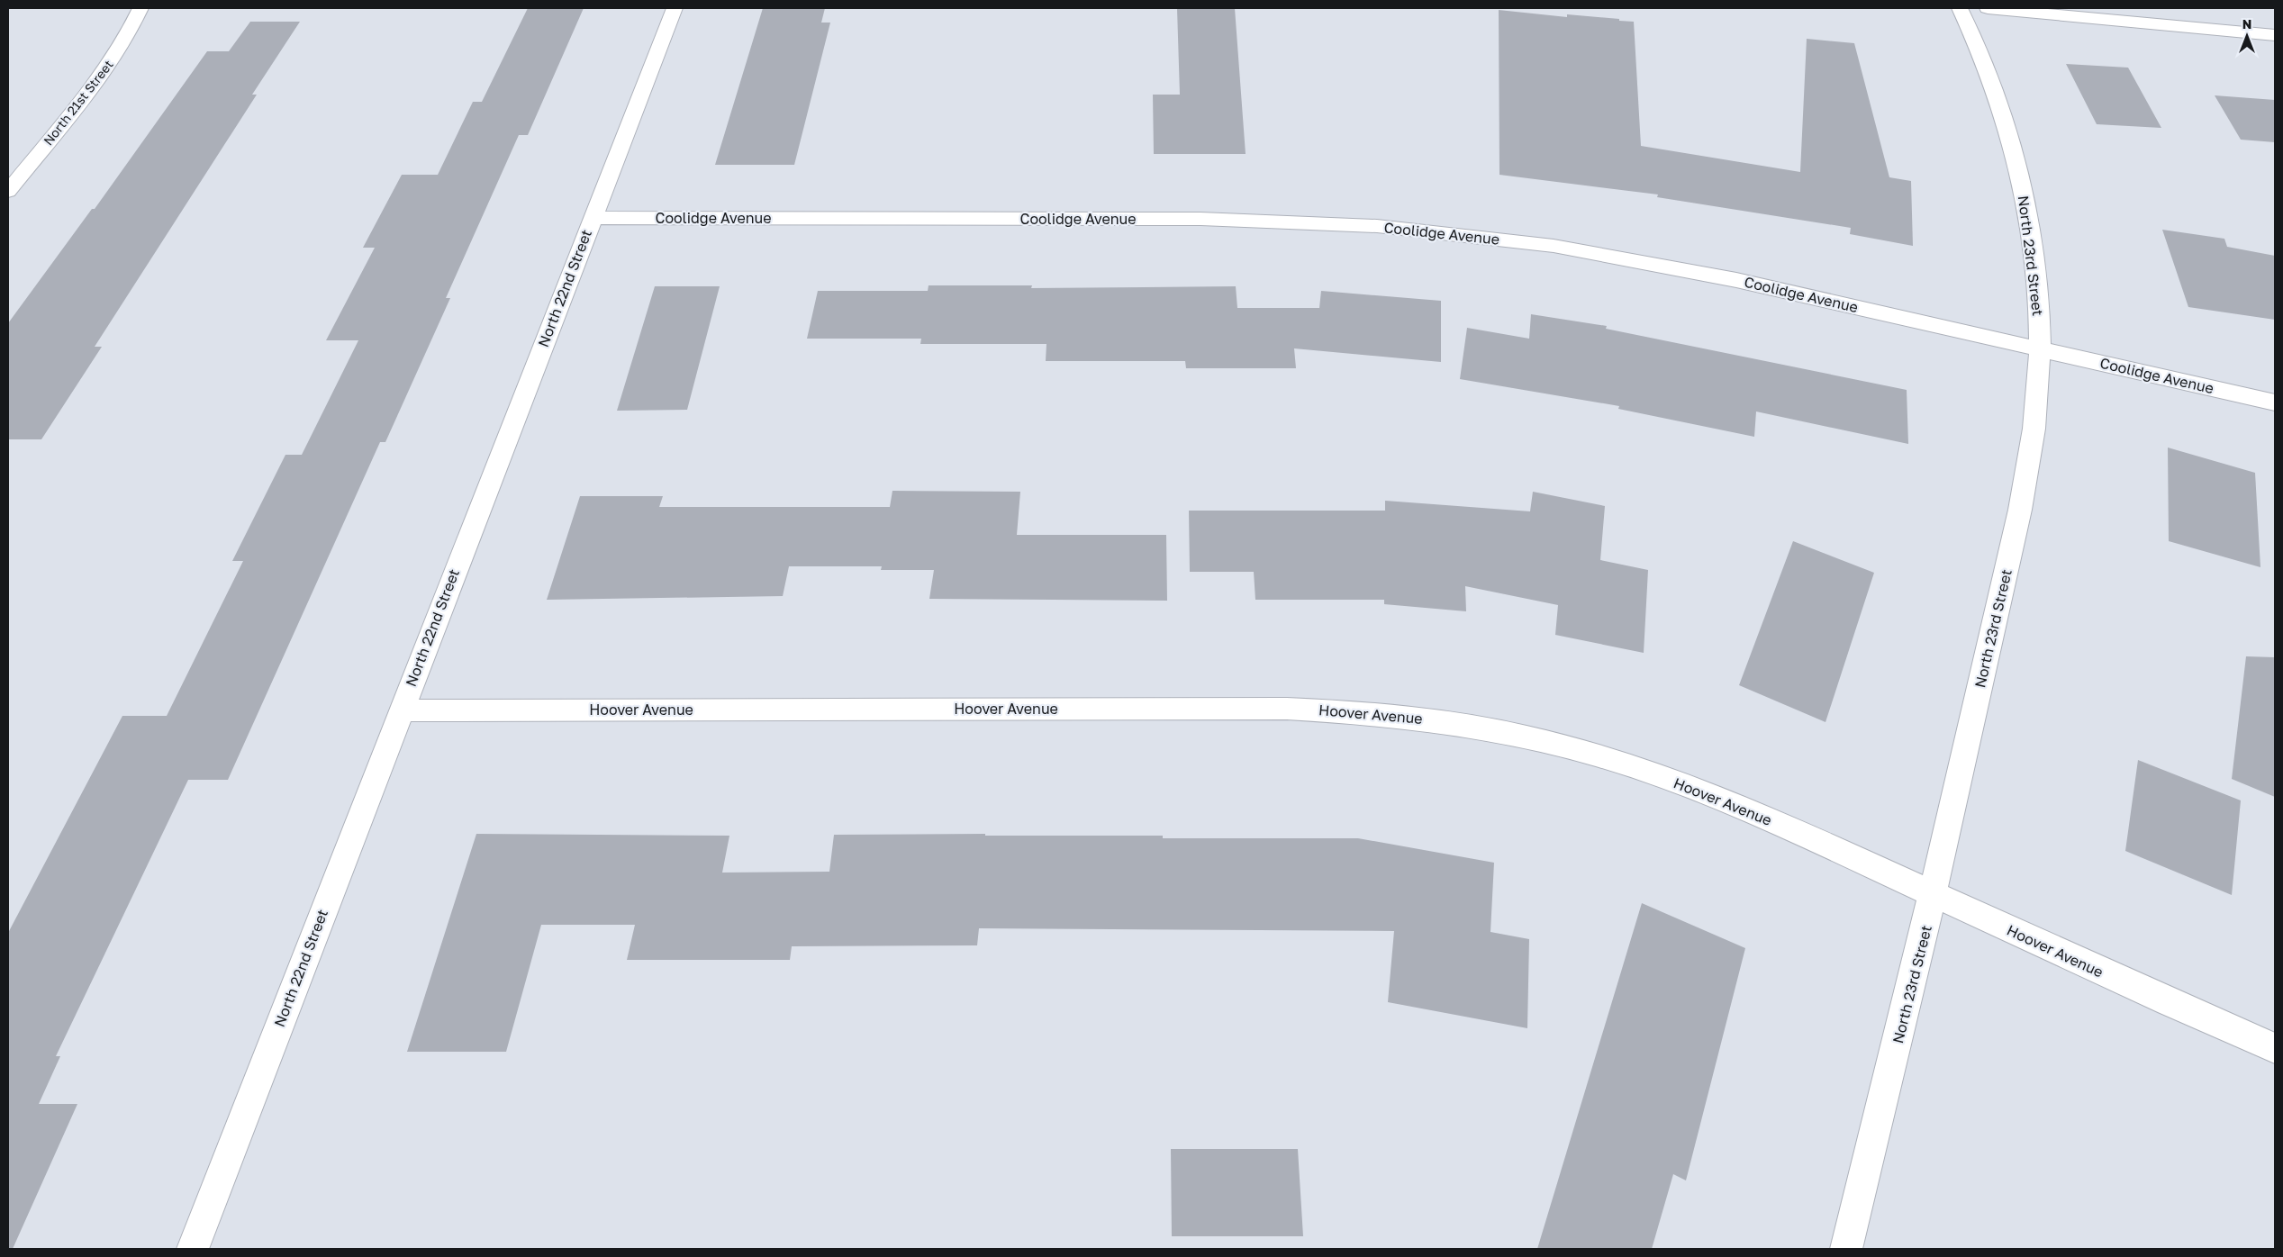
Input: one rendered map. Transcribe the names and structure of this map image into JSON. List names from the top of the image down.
{
  "streets": {
    "street": [
      "North 21st Street",
      "Coolidge Avenue",
      "North 23rd Street",
      "North 22nd Street",
      "Hoover Avenue"
    ]
  },
  "crossings": [
    ["Coolidge Avenue", "North 23rd Street"],
    ["Coolidge Avenue", "North 22nd Street"],
    ["North 23rd Street", "Hoover Avenue"],
    ["North 22nd Street", "Hoover Avenue"]
  ],
  "north": "top"
}
